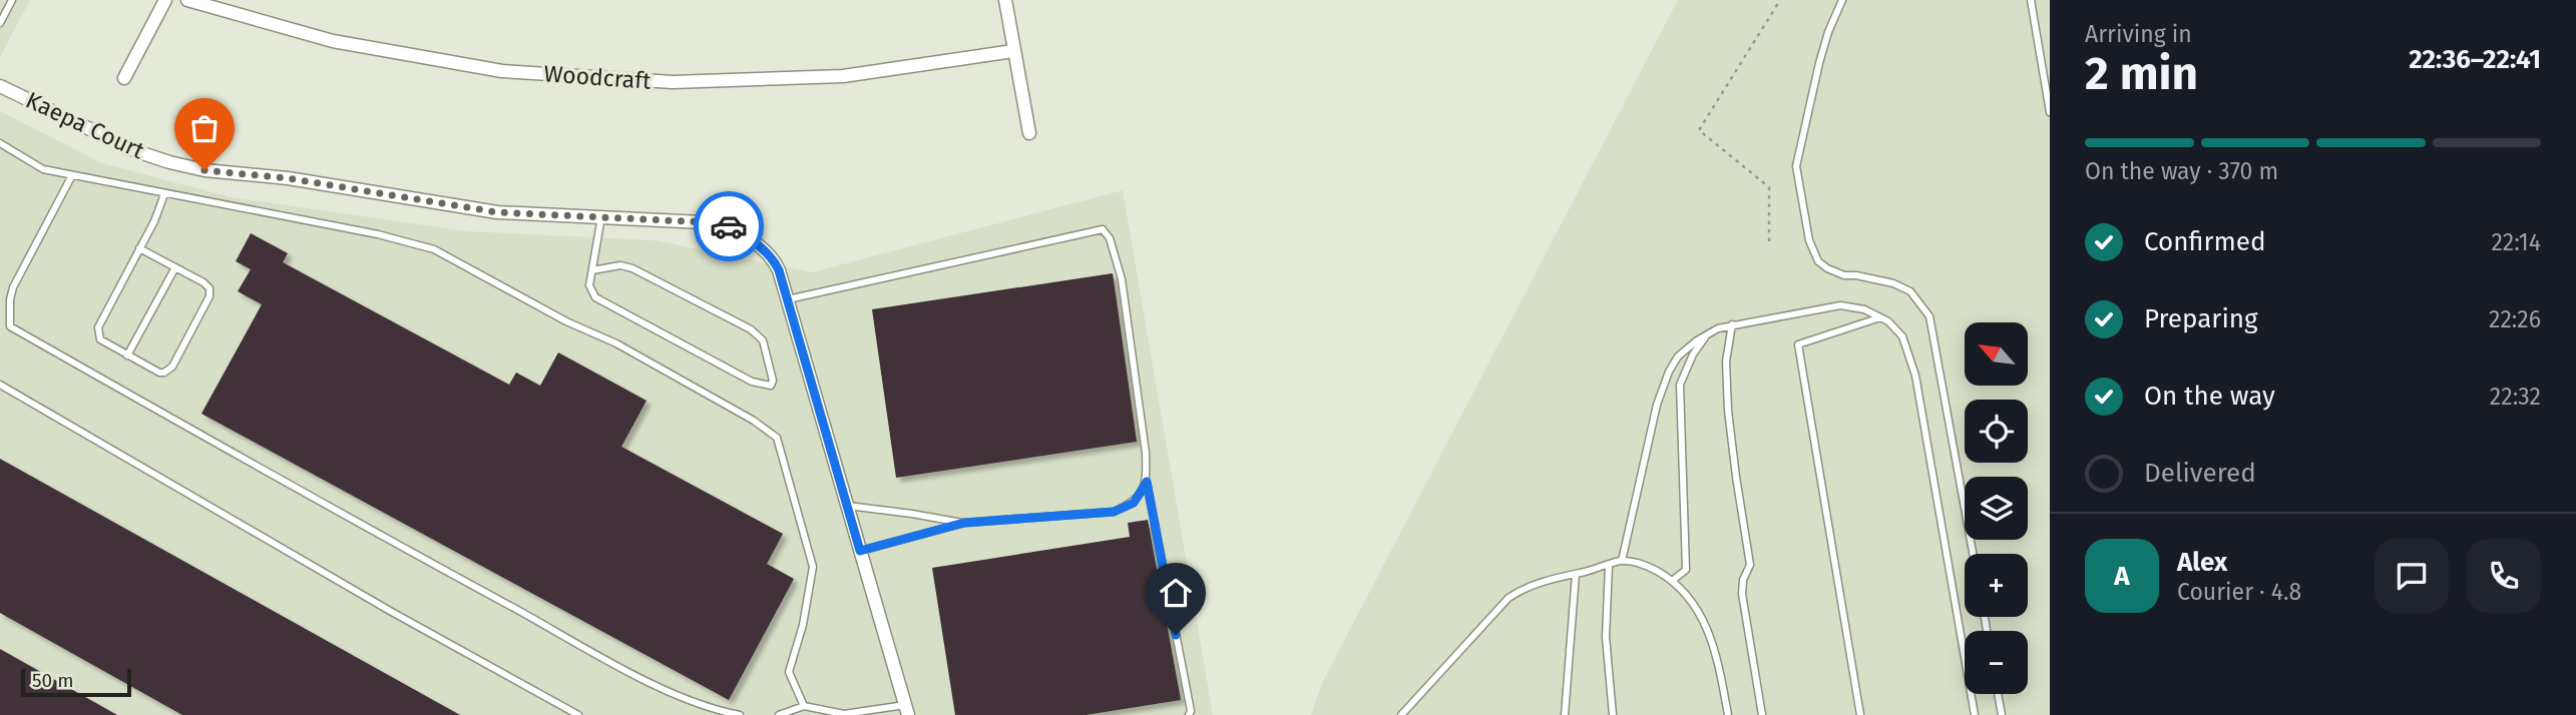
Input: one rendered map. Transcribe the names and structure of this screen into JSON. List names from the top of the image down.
{
  "streets": {
    "street": ["Woodcraft", "Kaepa Court"]
  },
  "scale_bar": "50 m",
  "north": "top left",
  "page": {
    "heading": ["2 min", "Arriving in", "22:36–22:41"],
    "panel": ["Alex", "Courier · 4.8"],
    "bar": "On the way · 370 m",
    "list": [
      ["Confirmed", "22:14"],
      ["Preparing", "22:26"],
      ["On the way", "22:32"],
      "Delivered"
    ],
    "map_buttons": ["+", "−"],
    "round": "A",
    "scale": "50 m"
  }
}
